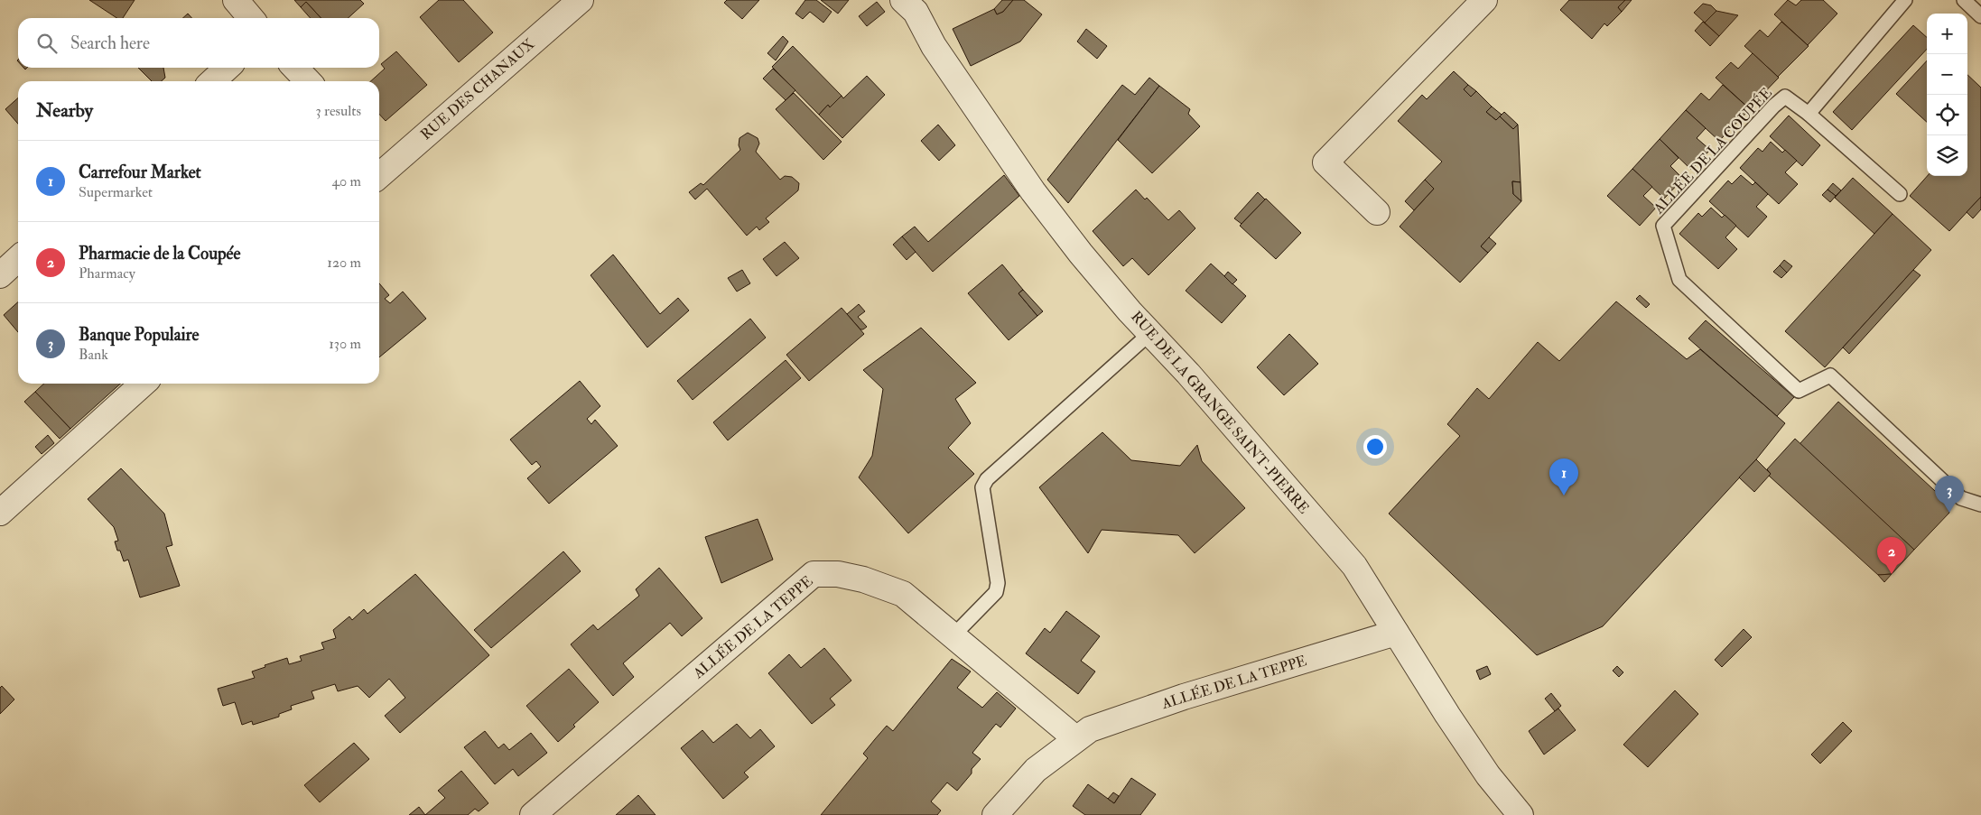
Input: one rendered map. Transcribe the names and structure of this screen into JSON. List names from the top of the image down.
{
  "streets": {
    "street": ["RUE DES CHANAUX", "RUE DE LA GRANGE SAINT-PIERRE", "ALLÉE DE LA TEPPE"],
    "lane": ["ALLÉE DE LA COUPÉE"]
  },
  "crossings": [
    ["RUE DE LA GRANGE SAINT-PIERRE", "ALLÉE DE LA TEPPE"]
  ],
  "page": {
    "map_buttons": ["+", "−"],
    "search": "Search here",
    "heading": ["Nearby", "3 results"],
    "list": [
      {
        "mark": "1",
        "name": "Carrefour Market",
        "note": "Supermarket",
        "value": "40 m"
      },
      {
        "mark": "2",
        "name": "Pharmacie de la Coupée",
        "note": "Pharmacy",
        "value": "120 m"
      },
      {
        "mark": "3",
        "name": "Banque Populaire",
        "note": "Bank",
        "value": "130 m"
      }
    ],
    "pins": ["1", "3", "2"]
  }
}
